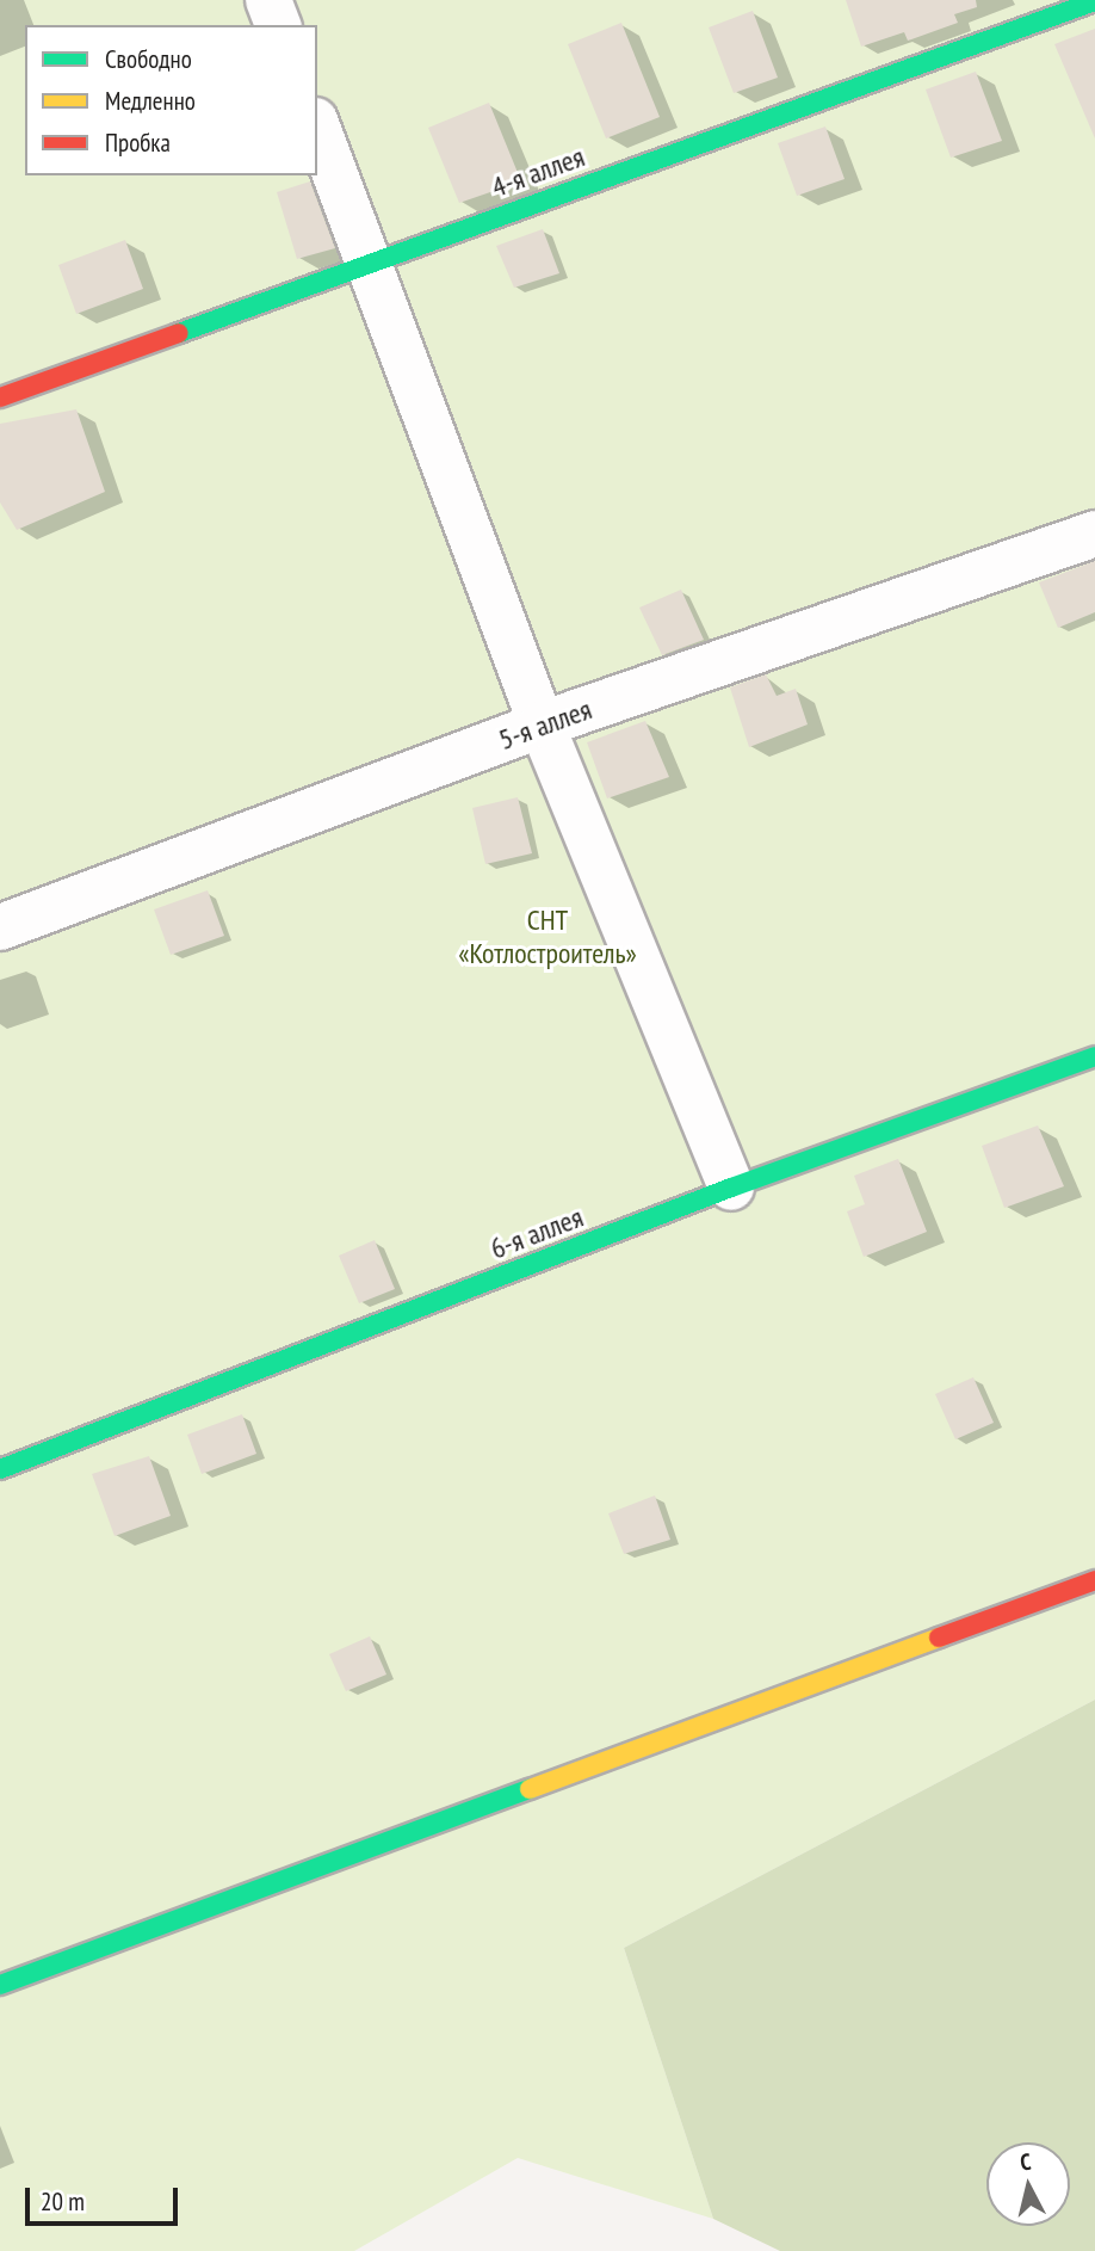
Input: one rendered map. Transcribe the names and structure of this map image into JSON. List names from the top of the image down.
{
  "streets": {
    "street": ["4-я аллея", "5-я аллея", "6-я аллея"]
  },
  "parks": ["СНТ «Котлостроитель»"],
  "legend": ["Свободно", "Медленно", "Пробка"],
  "scale_bar": "20 m",
  "north": "top"
}
